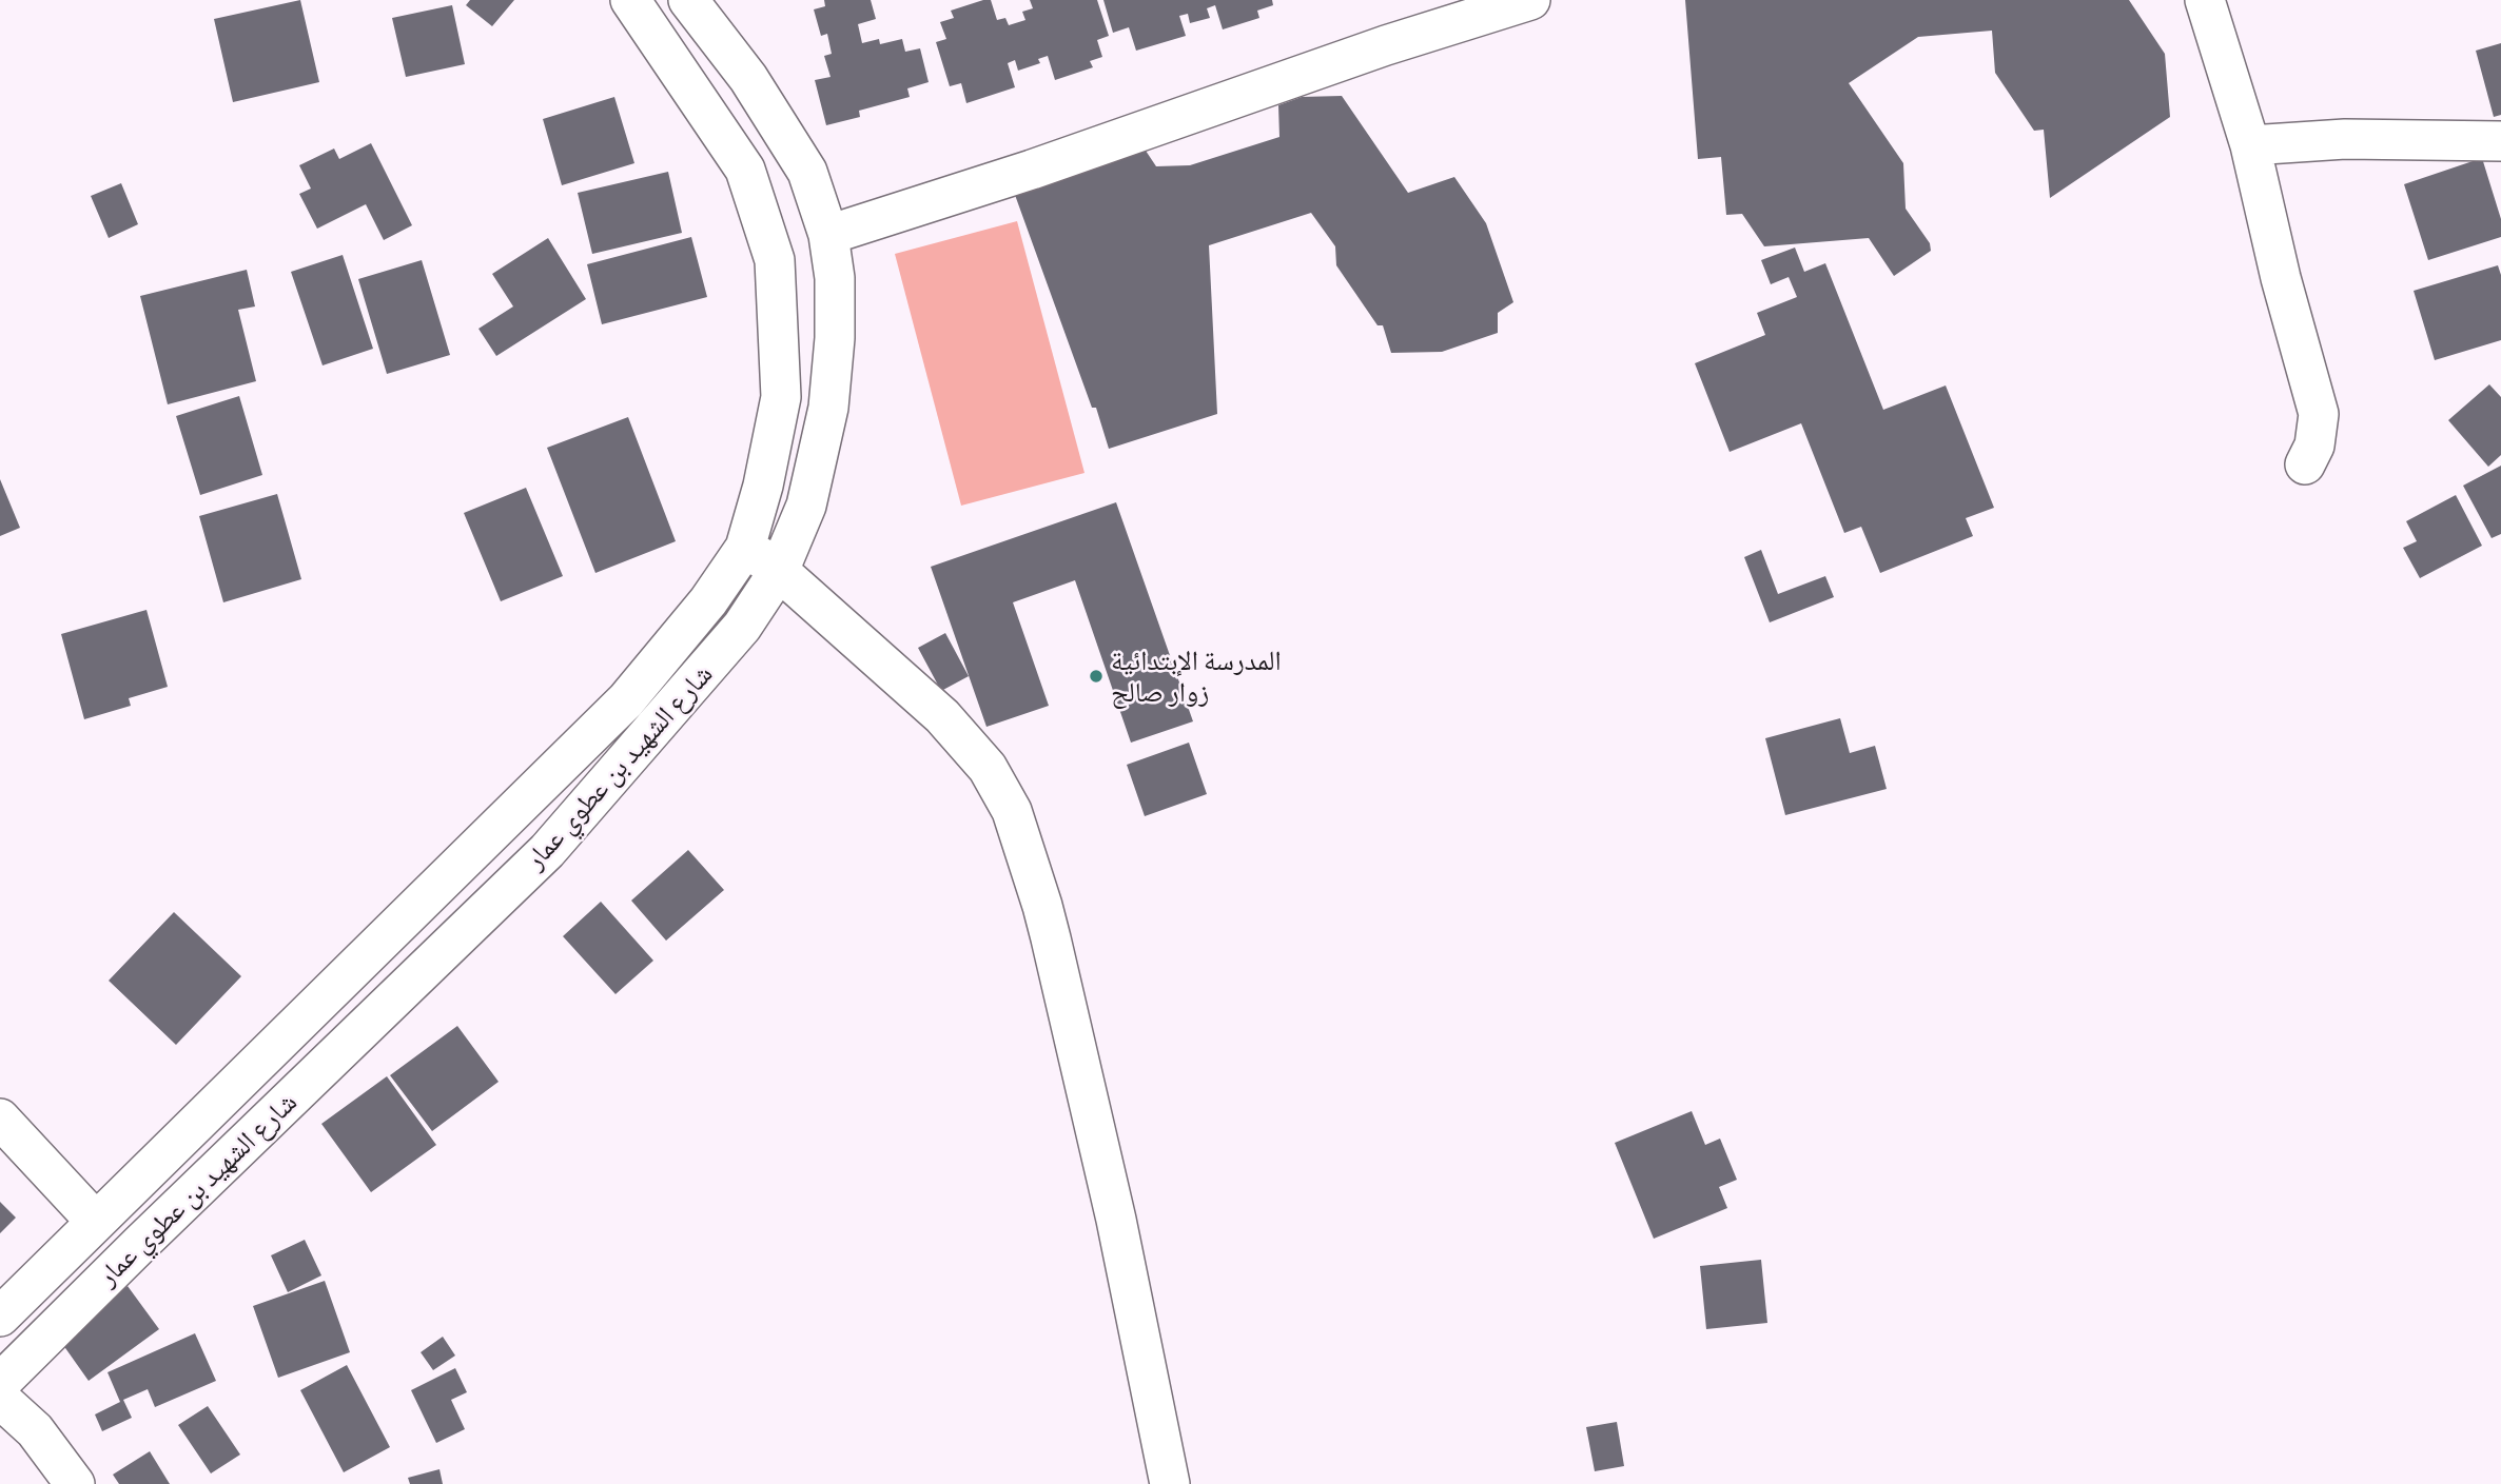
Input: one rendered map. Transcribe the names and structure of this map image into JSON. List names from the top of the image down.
{
  "streets": {
    "street": ["شارع الشهيد بن عطوي عمار"]
  },
  "places": ["المدرسة الإبتدائية زوار صالح"]
}
